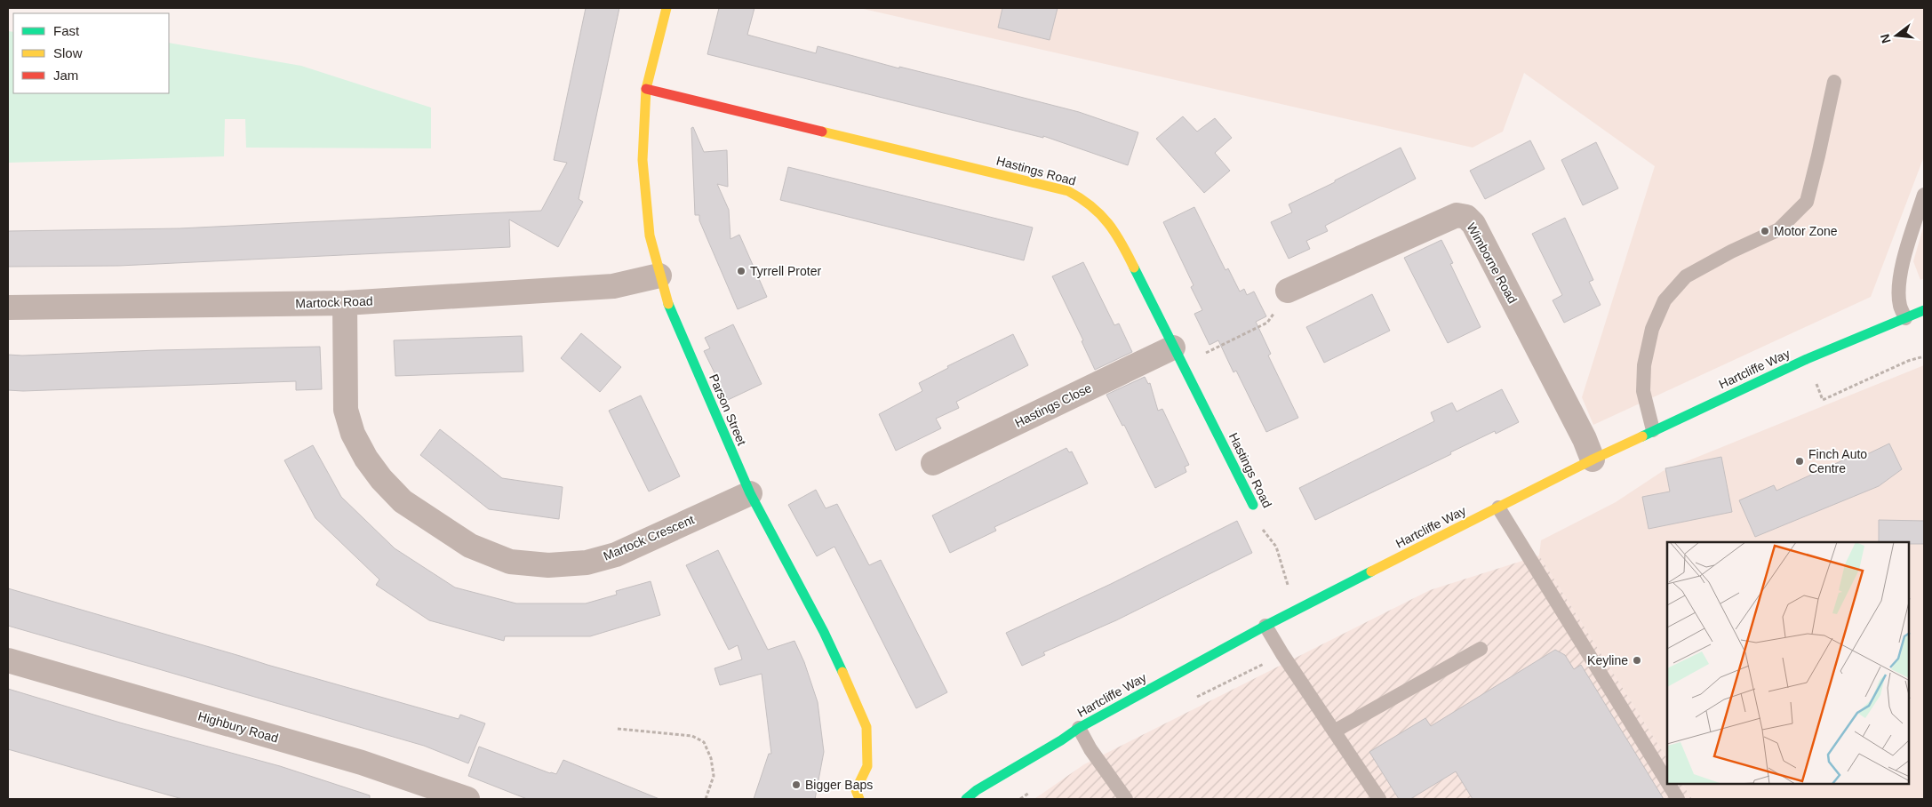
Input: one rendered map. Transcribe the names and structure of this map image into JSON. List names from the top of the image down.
{
  "streets": {
    "main road": ["Hastings Road", "Hartcliffe Way", "Parson Street"],
    "street": [
      "Wimborne Road",
      "Martock Road",
      "Hastings Close",
      "Martock Crescent",
      "Highbury Road"
    ]
  },
  "crossings": [
    ["Hastings Road", "Hastings Close"],
    ["Hastings Road", "Parson Street"],
    ["Wimborne Road", "Hartcliffe Way"],
    ["Martock Road", "Parson Street"],
    ["Martock Road", "Martock Crescent"],
    ["Parson Street", "Martock Crescent"]
  ],
  "places": [
    "Motor Zone",
    "Tyrrell Proter",
    "Finch Auto Centre",
    "Keyline",
    "Bigger Baps"
  ],
  "legend": ["Fast", "Slow", "Jam"],
  "north": "left"
}
